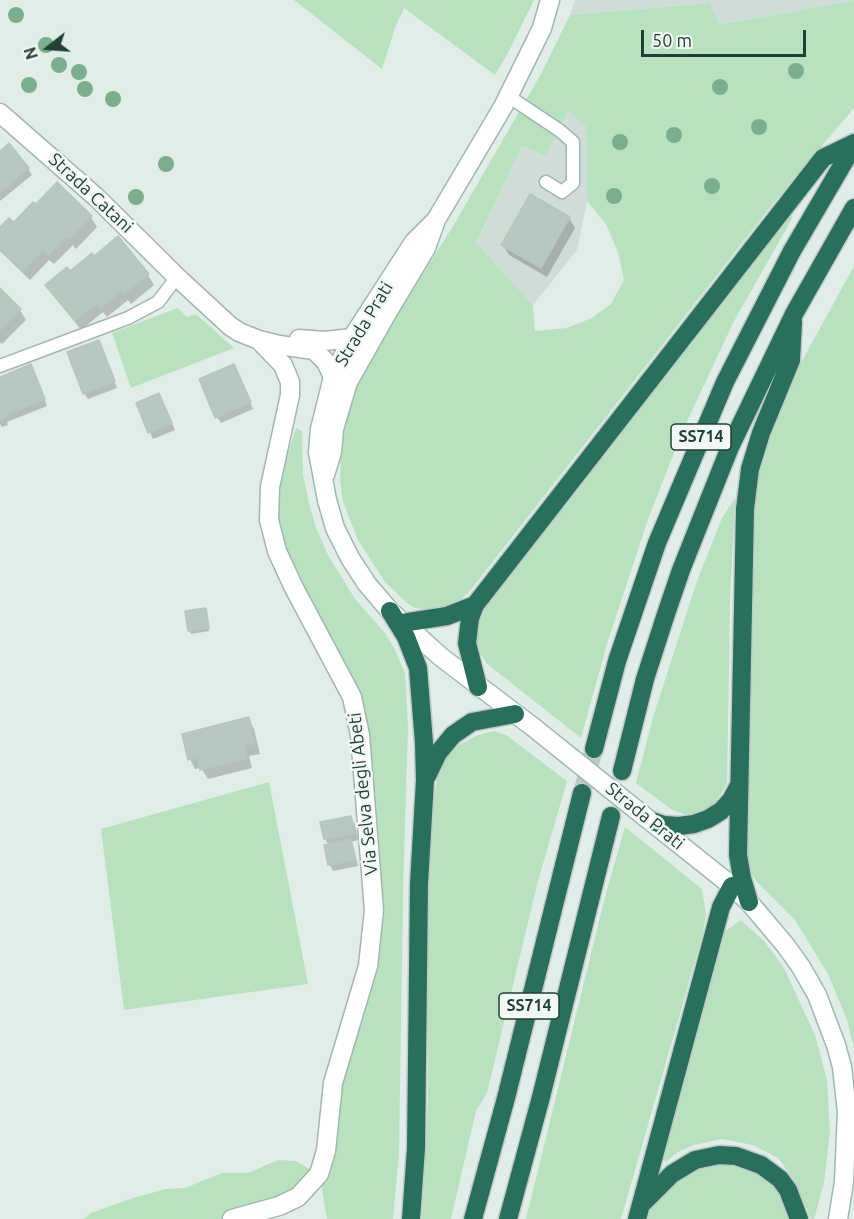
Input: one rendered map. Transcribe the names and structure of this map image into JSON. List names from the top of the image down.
{
  "streets": {
    "highway": ["SS714"],
    "street": ["Strada Catani", "Strada Prati", "Via Selva degli Abeti"]
  },
  "crossings": [
    ["Strada Catani", "Strada Prati"],
    ["Strada Catani", "Via Selva degli Abeti"]
  ],
  "scale_bar": "50 m",
  "north": "left"
}
